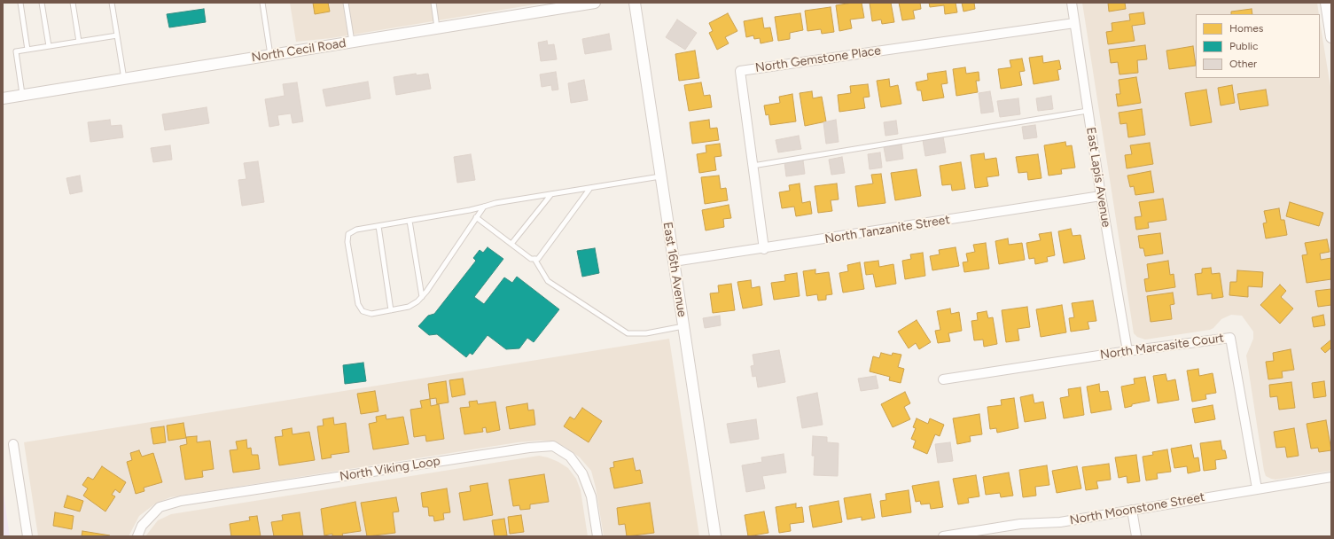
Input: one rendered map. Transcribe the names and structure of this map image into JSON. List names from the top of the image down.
{
  "streets": {
    "street": [
      "North Cecil Road",
      "North Gemstone Place",
      "East Lapis Avenue",
      "North Tanzanite Street",
      "East 16th Avenue",
      "North Marcasite Court",
      "North Viking Loop",
      "North Moonstone Street"
    ]
  },
  "crossings": [
    ["North Gemstone Place", "East Lapis Avenue"],
    ["North Gemstone Place", "North Tanzanite Street"],
    ["East Lapis Avenue", "North Tanzanite Street"],
    ["East Lapis Avenue", "North Marcasite Court"],
    ["North Tanzanite Street", "East 16th Avenue"],
    ["North Marcasite Court", "North Moonstone Street"]
  ],
  "legend": ["Homes", "Public", "Other"]
}
